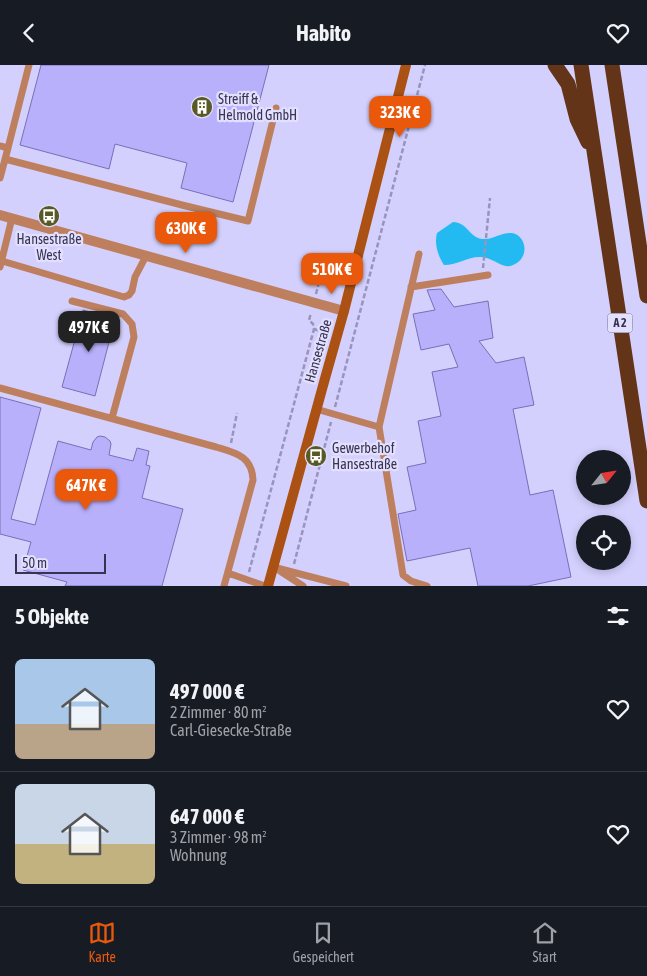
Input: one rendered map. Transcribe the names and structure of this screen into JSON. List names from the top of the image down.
{
  "streets": {
    "highway": ["A 2"],
    "main road": ["Hansestraße"]
  },
  "places": {
    "building": ["Streiff & Helmold GmbH"],
    "bus stop": ["Hansestraße West", "Gewerbehof Hansestraße"]
  },
  "scale_bar": "50 m",
  "north": "top right",
  "page": {
    "header": "Habito",
    "price": [
      "323K €",
      "630K €",
      "510K €",
      "497K €",
      "647K €"
    ],
    "scale": "50 m",
    "heading": "5 Objekte",
    "list": [
      {
        "name": "497 000 €",
        "note": "2 Zimmer · 80 m² · Carl-Giesecke-Straße"
      },
      {
        "name": "647 000 €",
        "note": "3 Zimmer · 98 m² · Wohnung"
      }
    ],
    "tabs": ["Karte", "Gespeichert", "Start"]
  }
}
